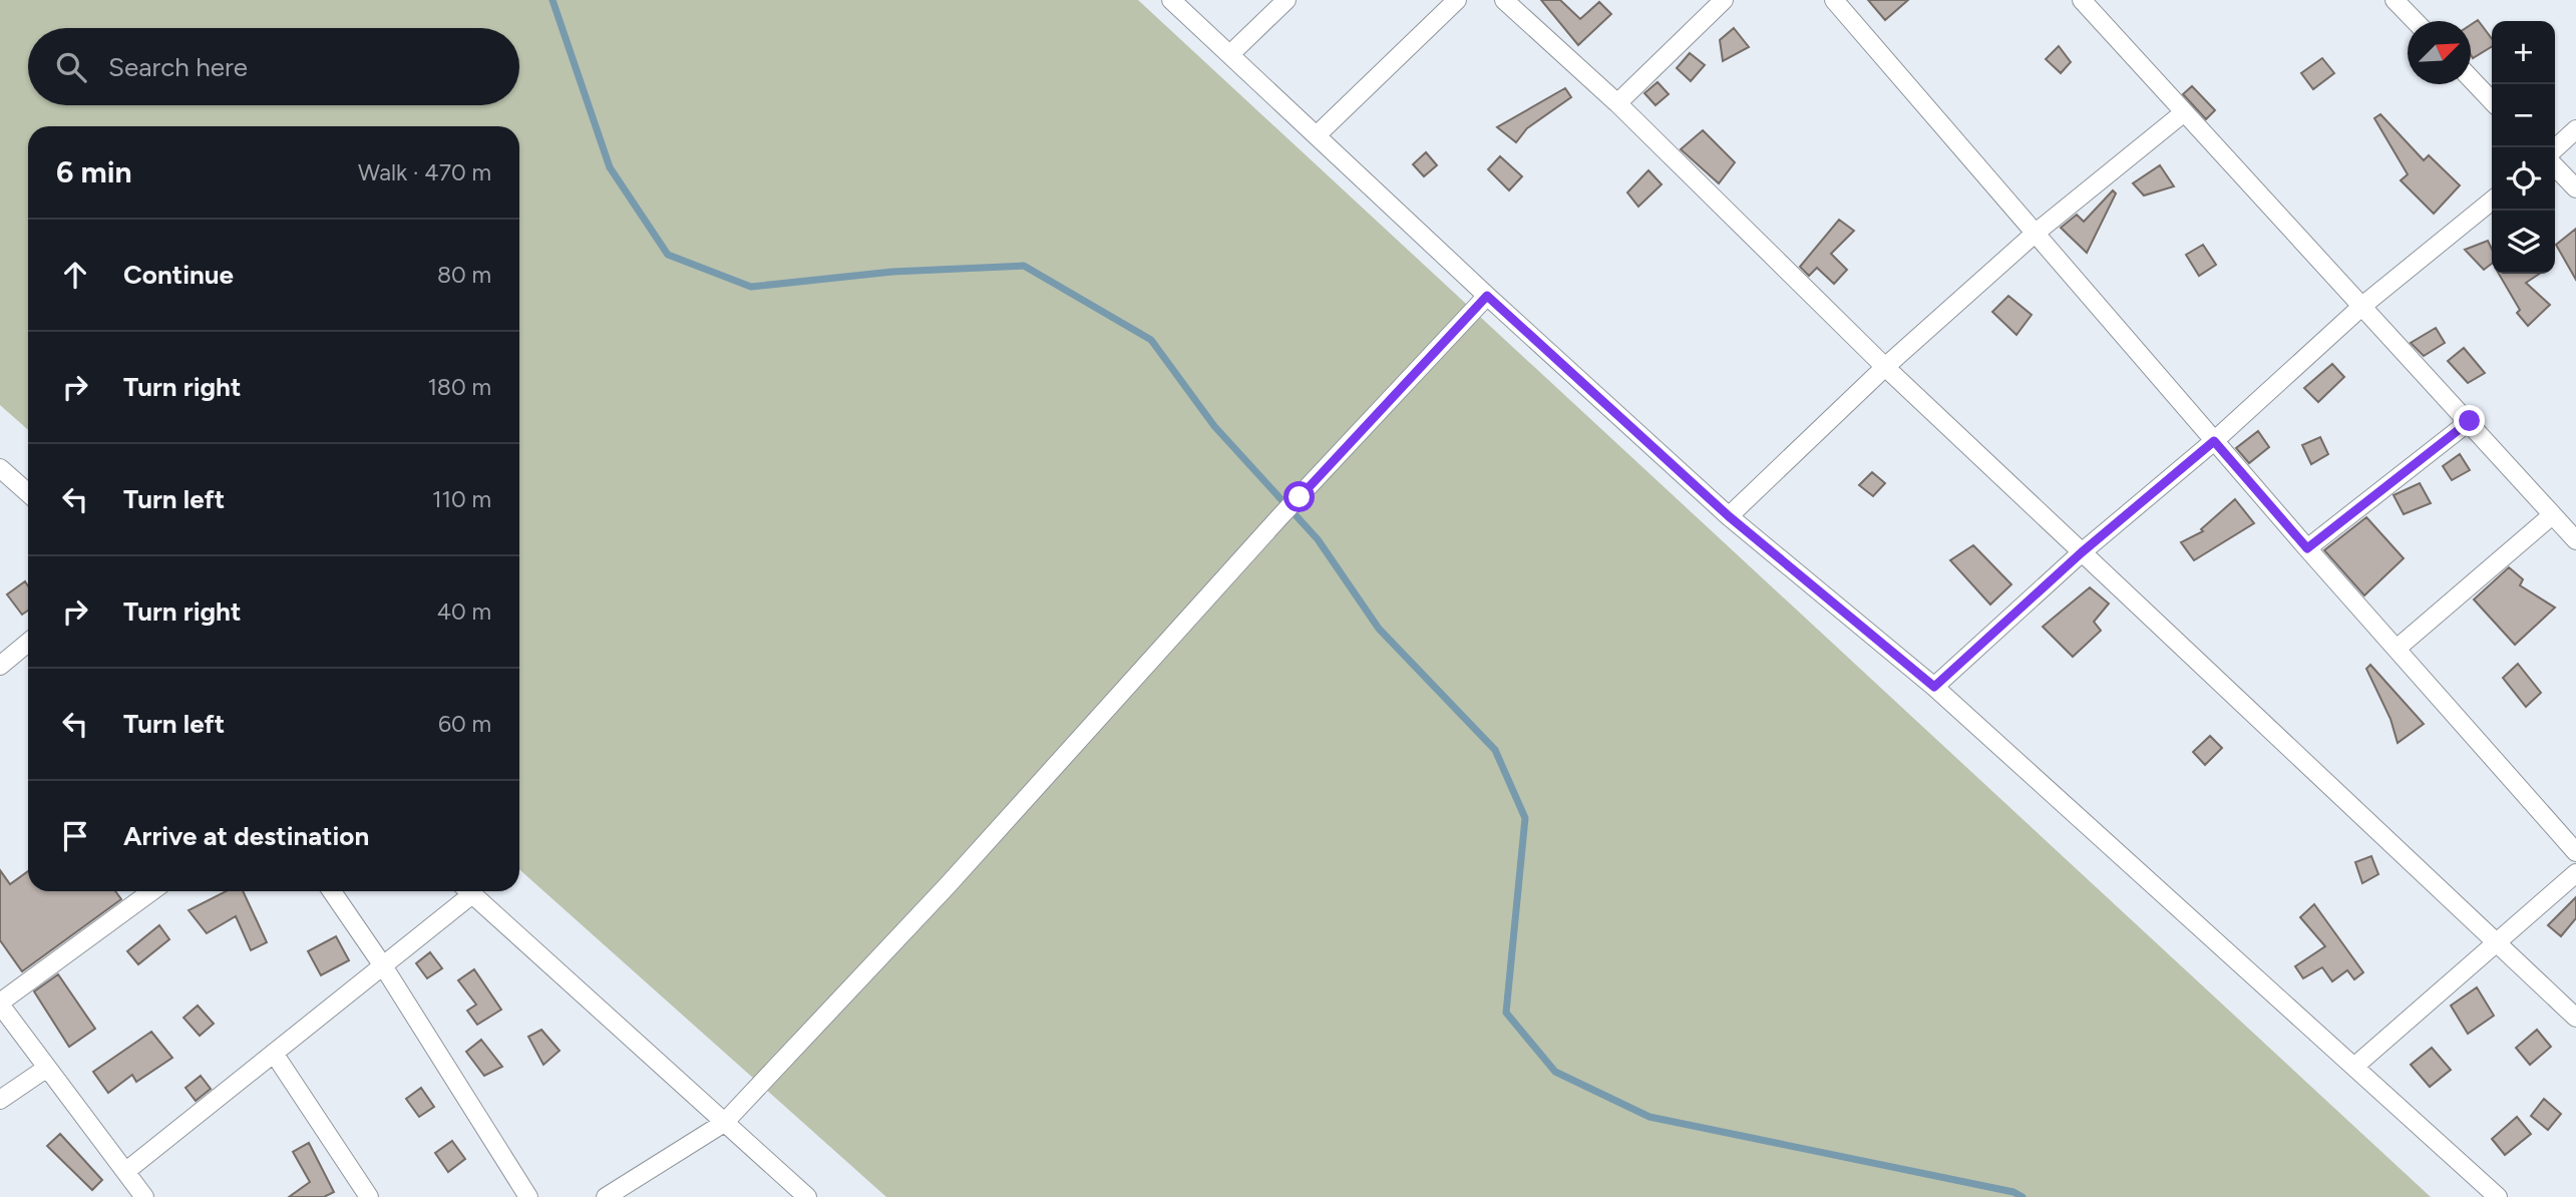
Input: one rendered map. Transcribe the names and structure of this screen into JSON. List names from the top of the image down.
{
  "north": "top right",
  "page": {
    "map_buttons": ["+", "−"],
    "search": "Search here",
    "heading": ["6 min", "Walk · 470 m"],
    "list": [
      ["Continue", "80 m"],
      ["Turn right", "180 m"],
      ["Turn left", "110 m"],
      ["Turn right", "40 m"],
      ["Turn left", "60 m"],
      "Arrive at destination"
    ]
  }
}
